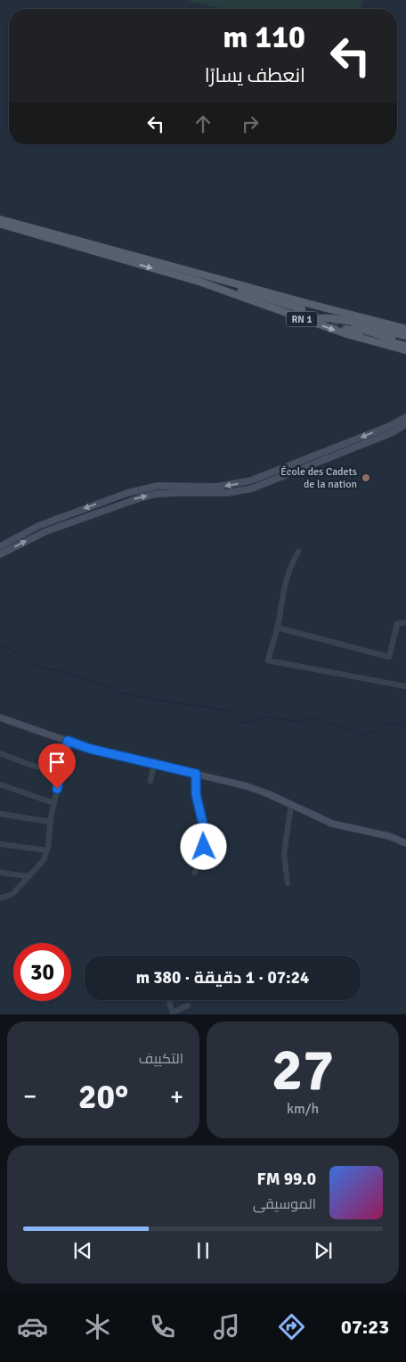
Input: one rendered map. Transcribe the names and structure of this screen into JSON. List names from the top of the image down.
{
  "streets": {
    "main road": ["RN 1"]
  },
  "places": ["École des Cadets de la nation"],
  "page": {
    "turn": ["110 m", "انعطف يسارًا"],
    "limit": "30",
    "trip": "07:24 · 1 دقيقة · 380 m",
    "tile": [
      ["27", "km/h"],
      "التكييف"
    ],
    "heat": ["−", "20°", "+"],
    "song": ["99.0 FM", "الموسيقى"],
    "tabs": "07:23"
  }
}
